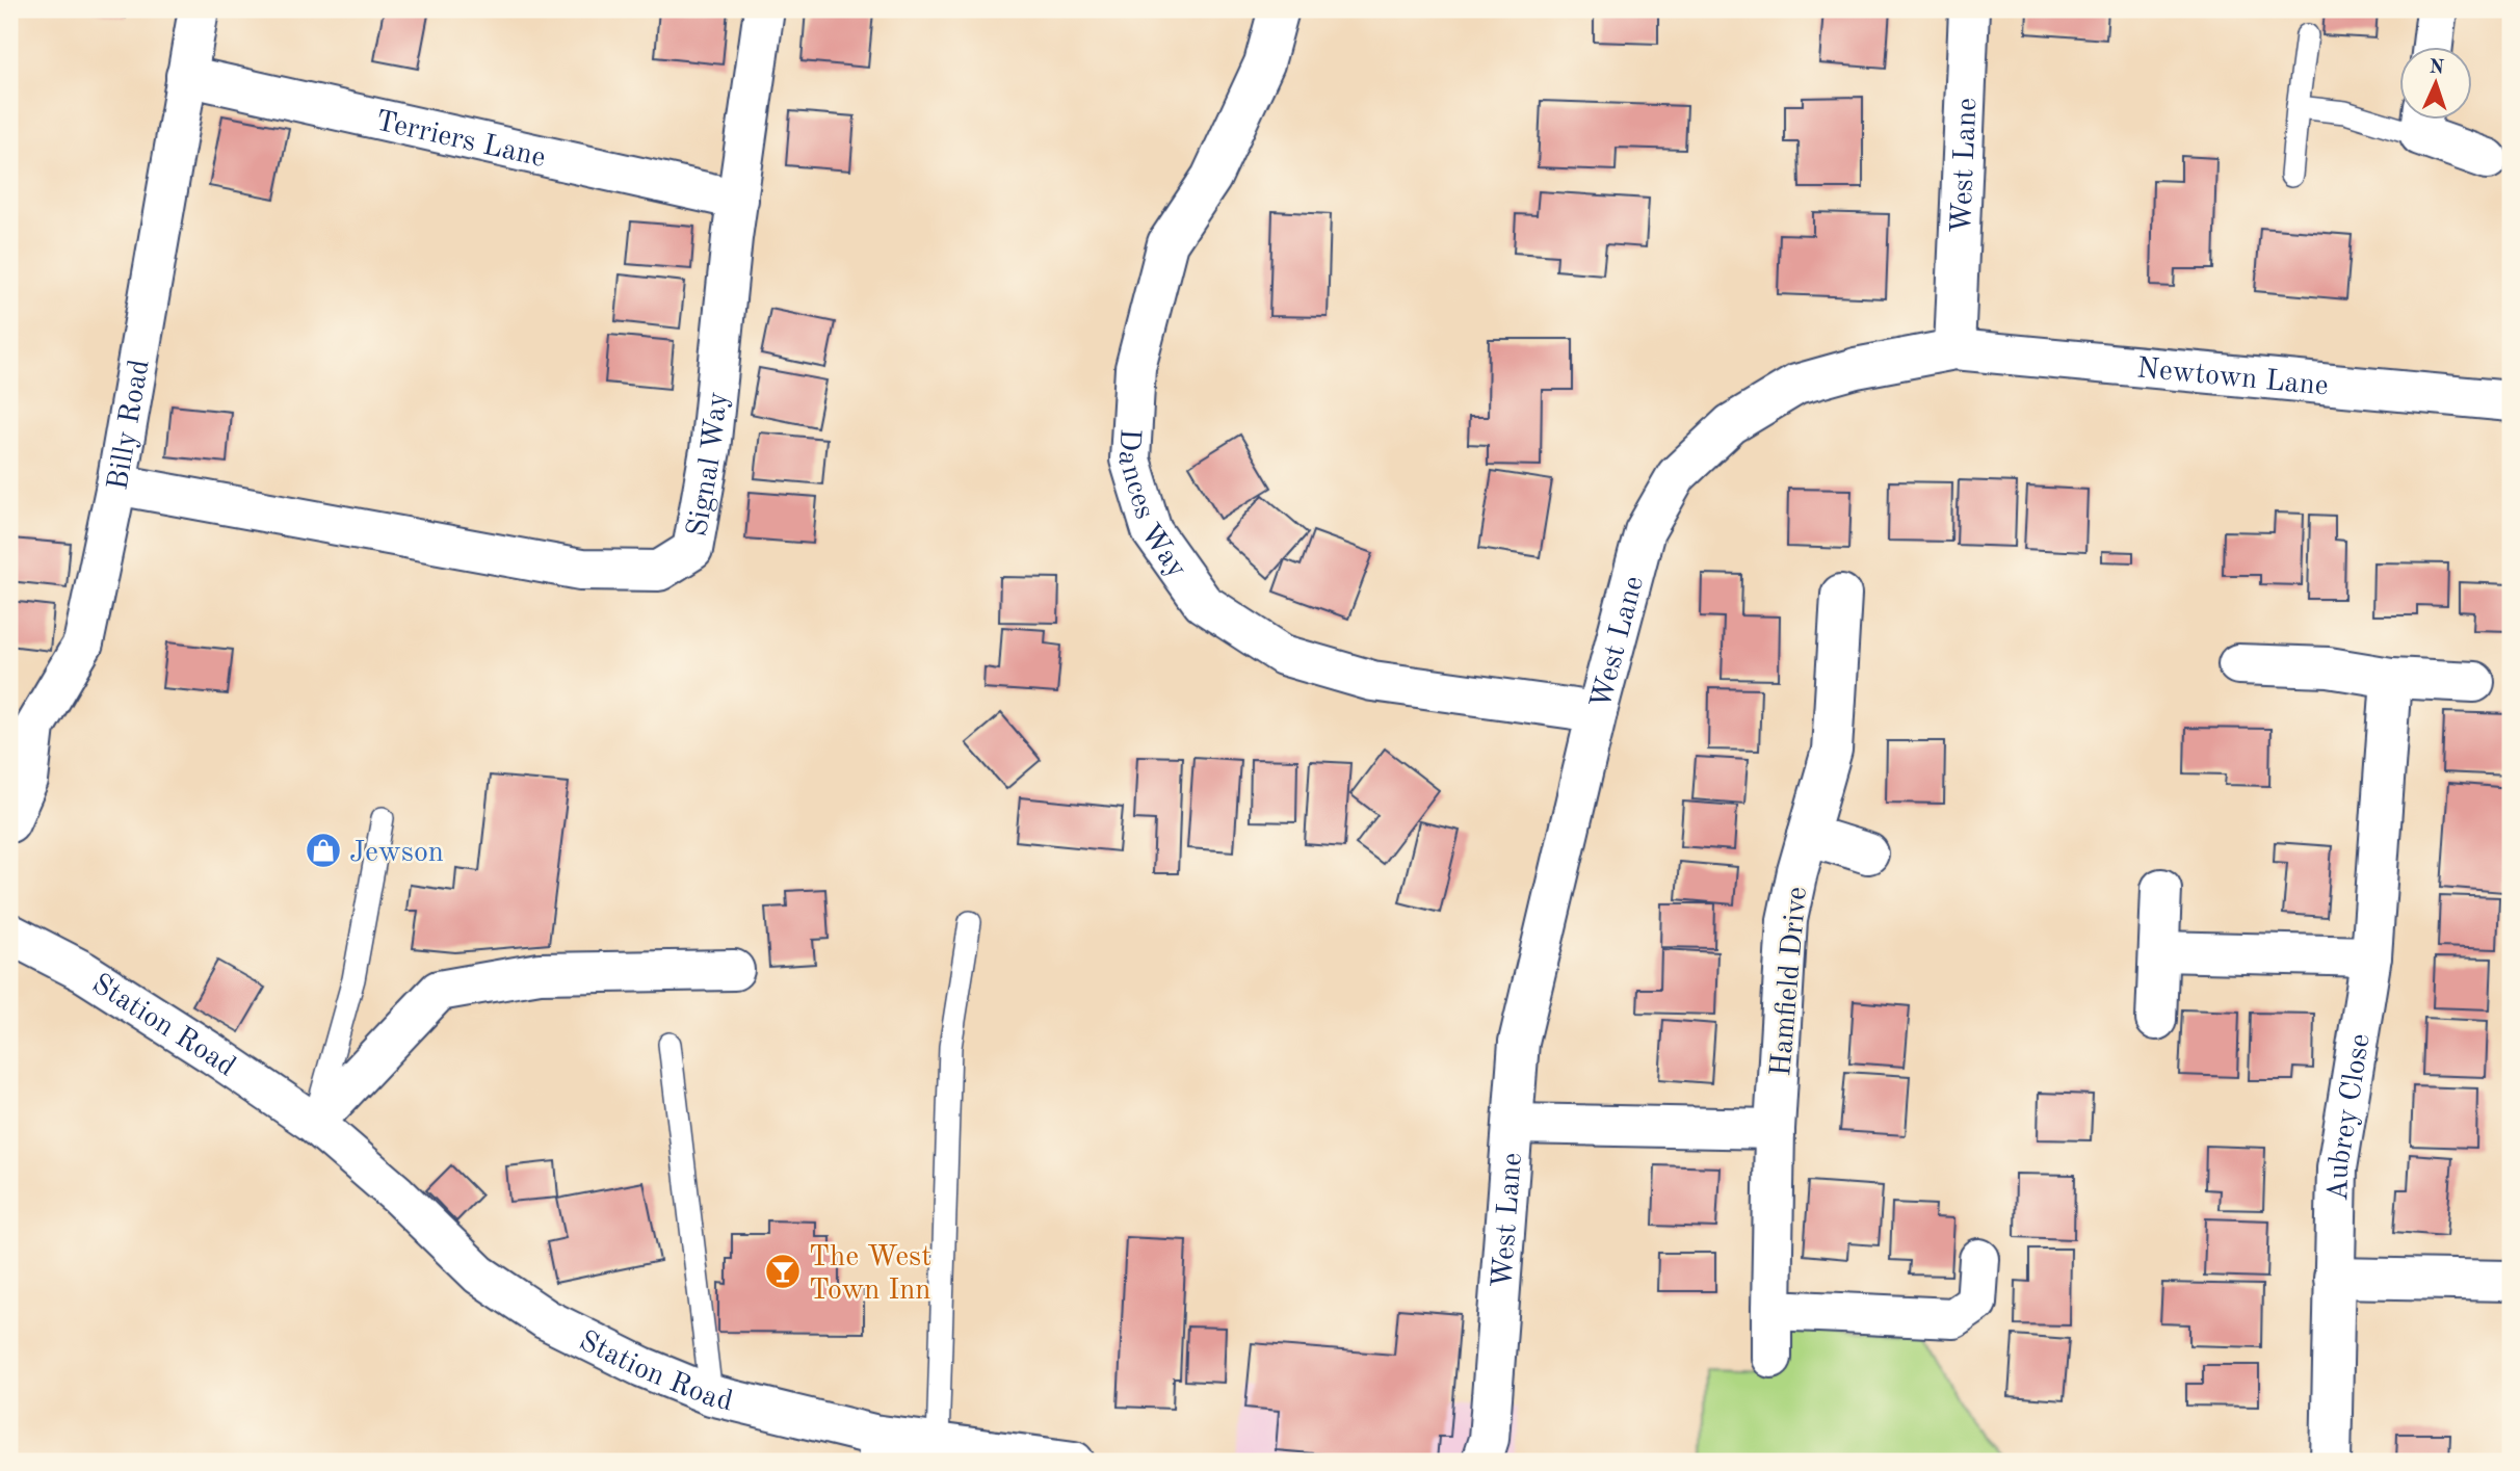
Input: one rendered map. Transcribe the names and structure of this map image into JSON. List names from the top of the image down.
{
  "streets": {
    "street": [
      "Terriers Lane",
      "West Lane",
      "Newtown Lane",
      "Billy Road",
      "Signal Way",
      "Dances Way",
      "Hamfield Drive",
      "Station Road",
      "Aubrey Close"
    ]
  },
  "crossings": [
    ["Terriers Lane", "Billy Road"],
    ["Terriers Lane", "Signal Way"],
    ["West Lane", "Newtown Lane"],
    ["West Lane", "Dances Way"],
    ["Billy Road", "Signal Way"]
  ],
  "places": {
    "shop": ["Jewson"],
    "bar": ["The West Town Inn"]
  },
  "north": "top"
}
